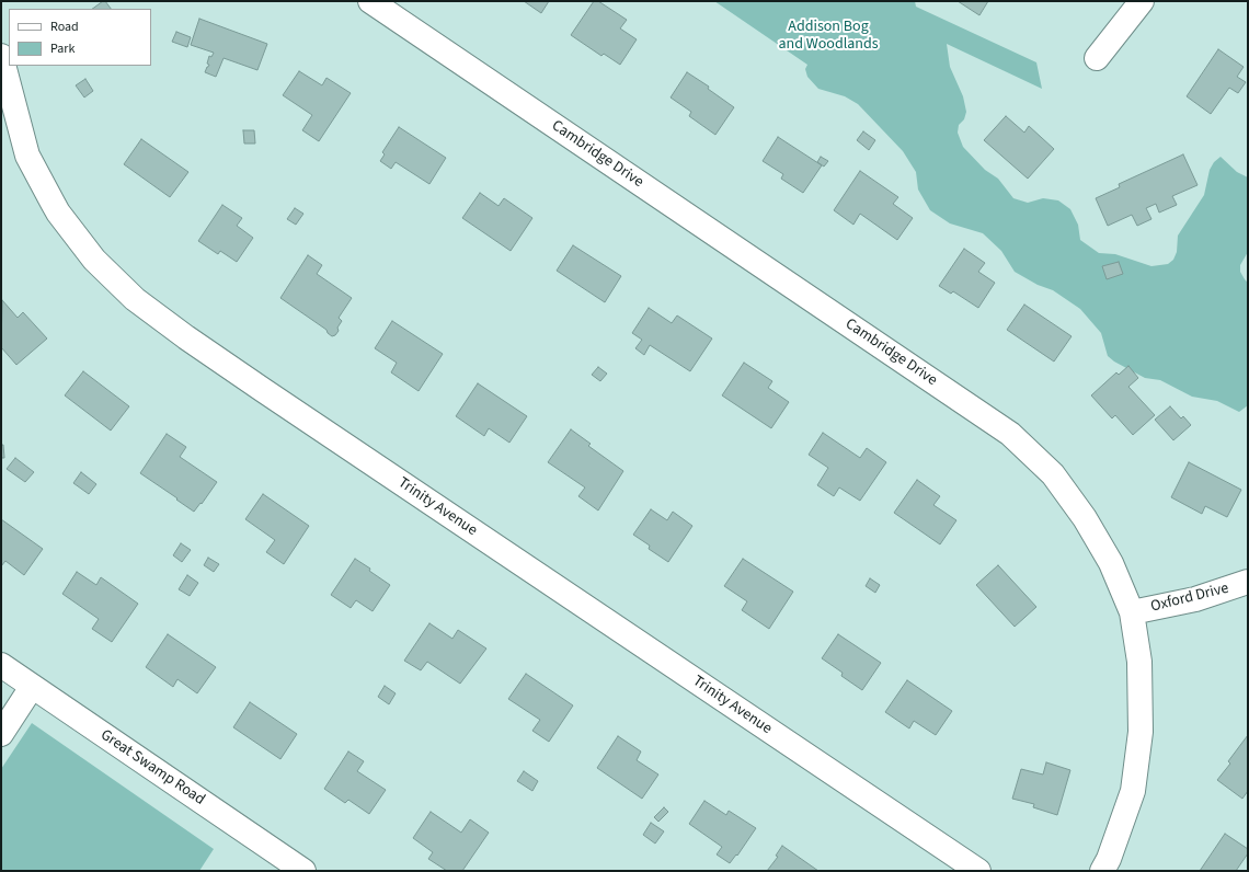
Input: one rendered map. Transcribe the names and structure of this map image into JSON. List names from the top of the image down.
{
  "streets": {
    "street": [
      "Cambridge Drive",
      "Trinity Avenue",
      "Oxford Drive",
      "Great Swamp Road"
    ]
  },
  "crossings": [
    ["Cambridge Drive", "Oxford Drive"]
  ],
  "parks": ["Addison Bog and Woodlands"],
  "legend": ["Road", "Park"]
}
